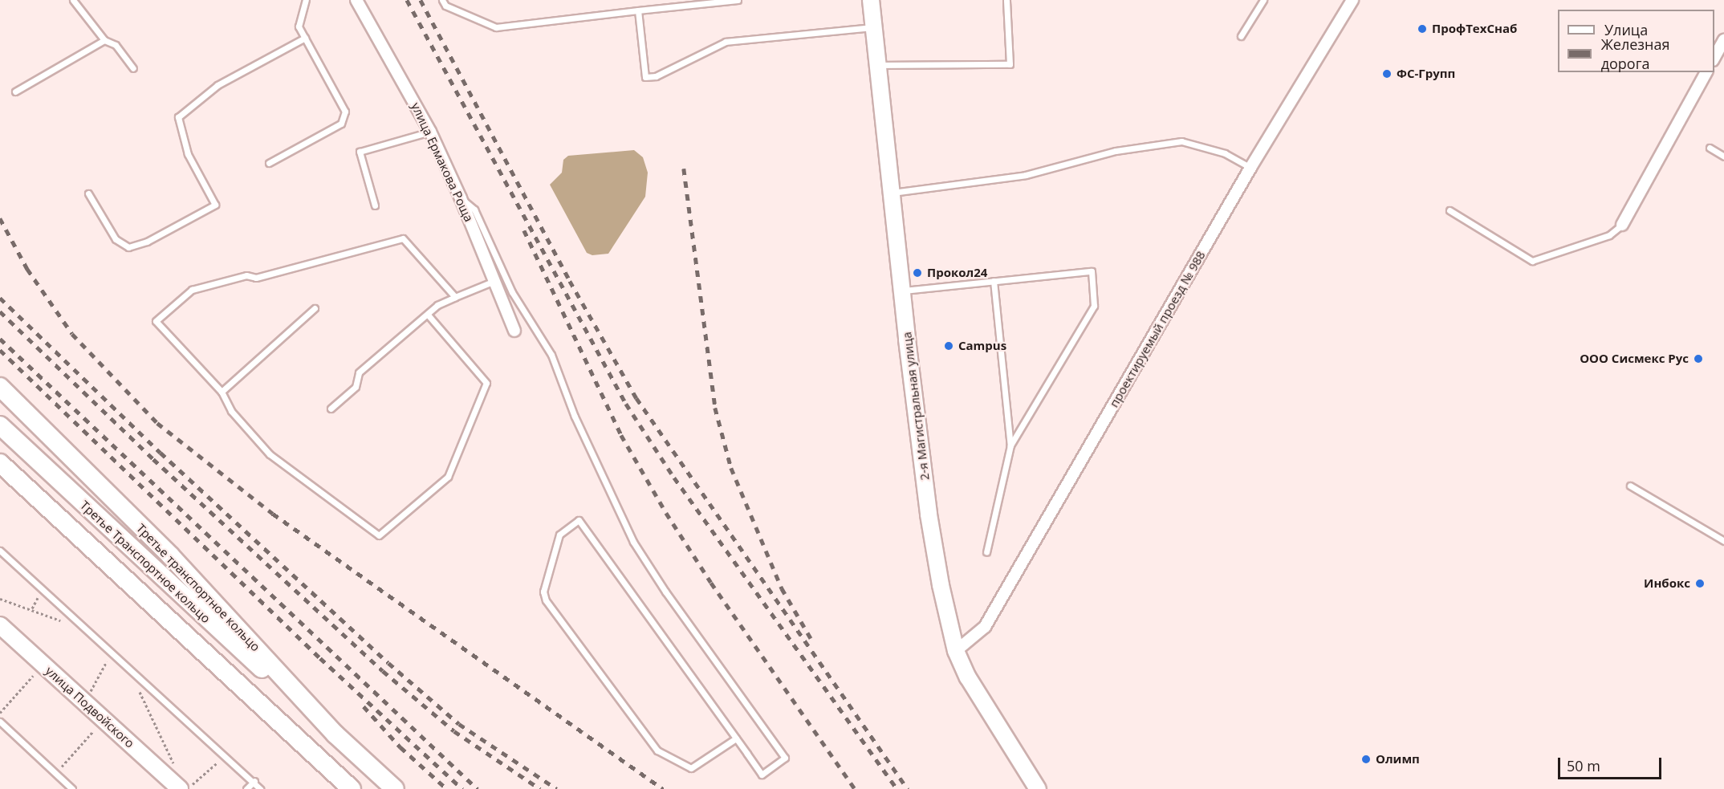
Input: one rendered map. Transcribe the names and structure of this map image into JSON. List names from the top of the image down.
{
  "streets": {
    "main road": ["Третье Транспортное кольцо", "Третье транспортное кольцо"],
    "street": [
      "улица Ермакова Роща",
      "проектируемый проезд № 988",
      "2-я Магистральная улица",
      "улица Подвойского"
    ]
  },
  "crossings": [
    ["проектируемый проезд № 988", "2-я Магистральная улица"],
    ["Третье Транспортное кольцо", "Третье транспортное кольцо"]
  ],
  "places": [
    "ПрофТехСнаб",
    "ФС-Групп",
    "Прокол24",
    "Campus",
    "ООО Сисмекс Рус",
    "Инбокс",
    "Олимп"
  ],
  "legend": ["Улица", "Железная дорога"],
  "scale_bar": "50 m"
}
